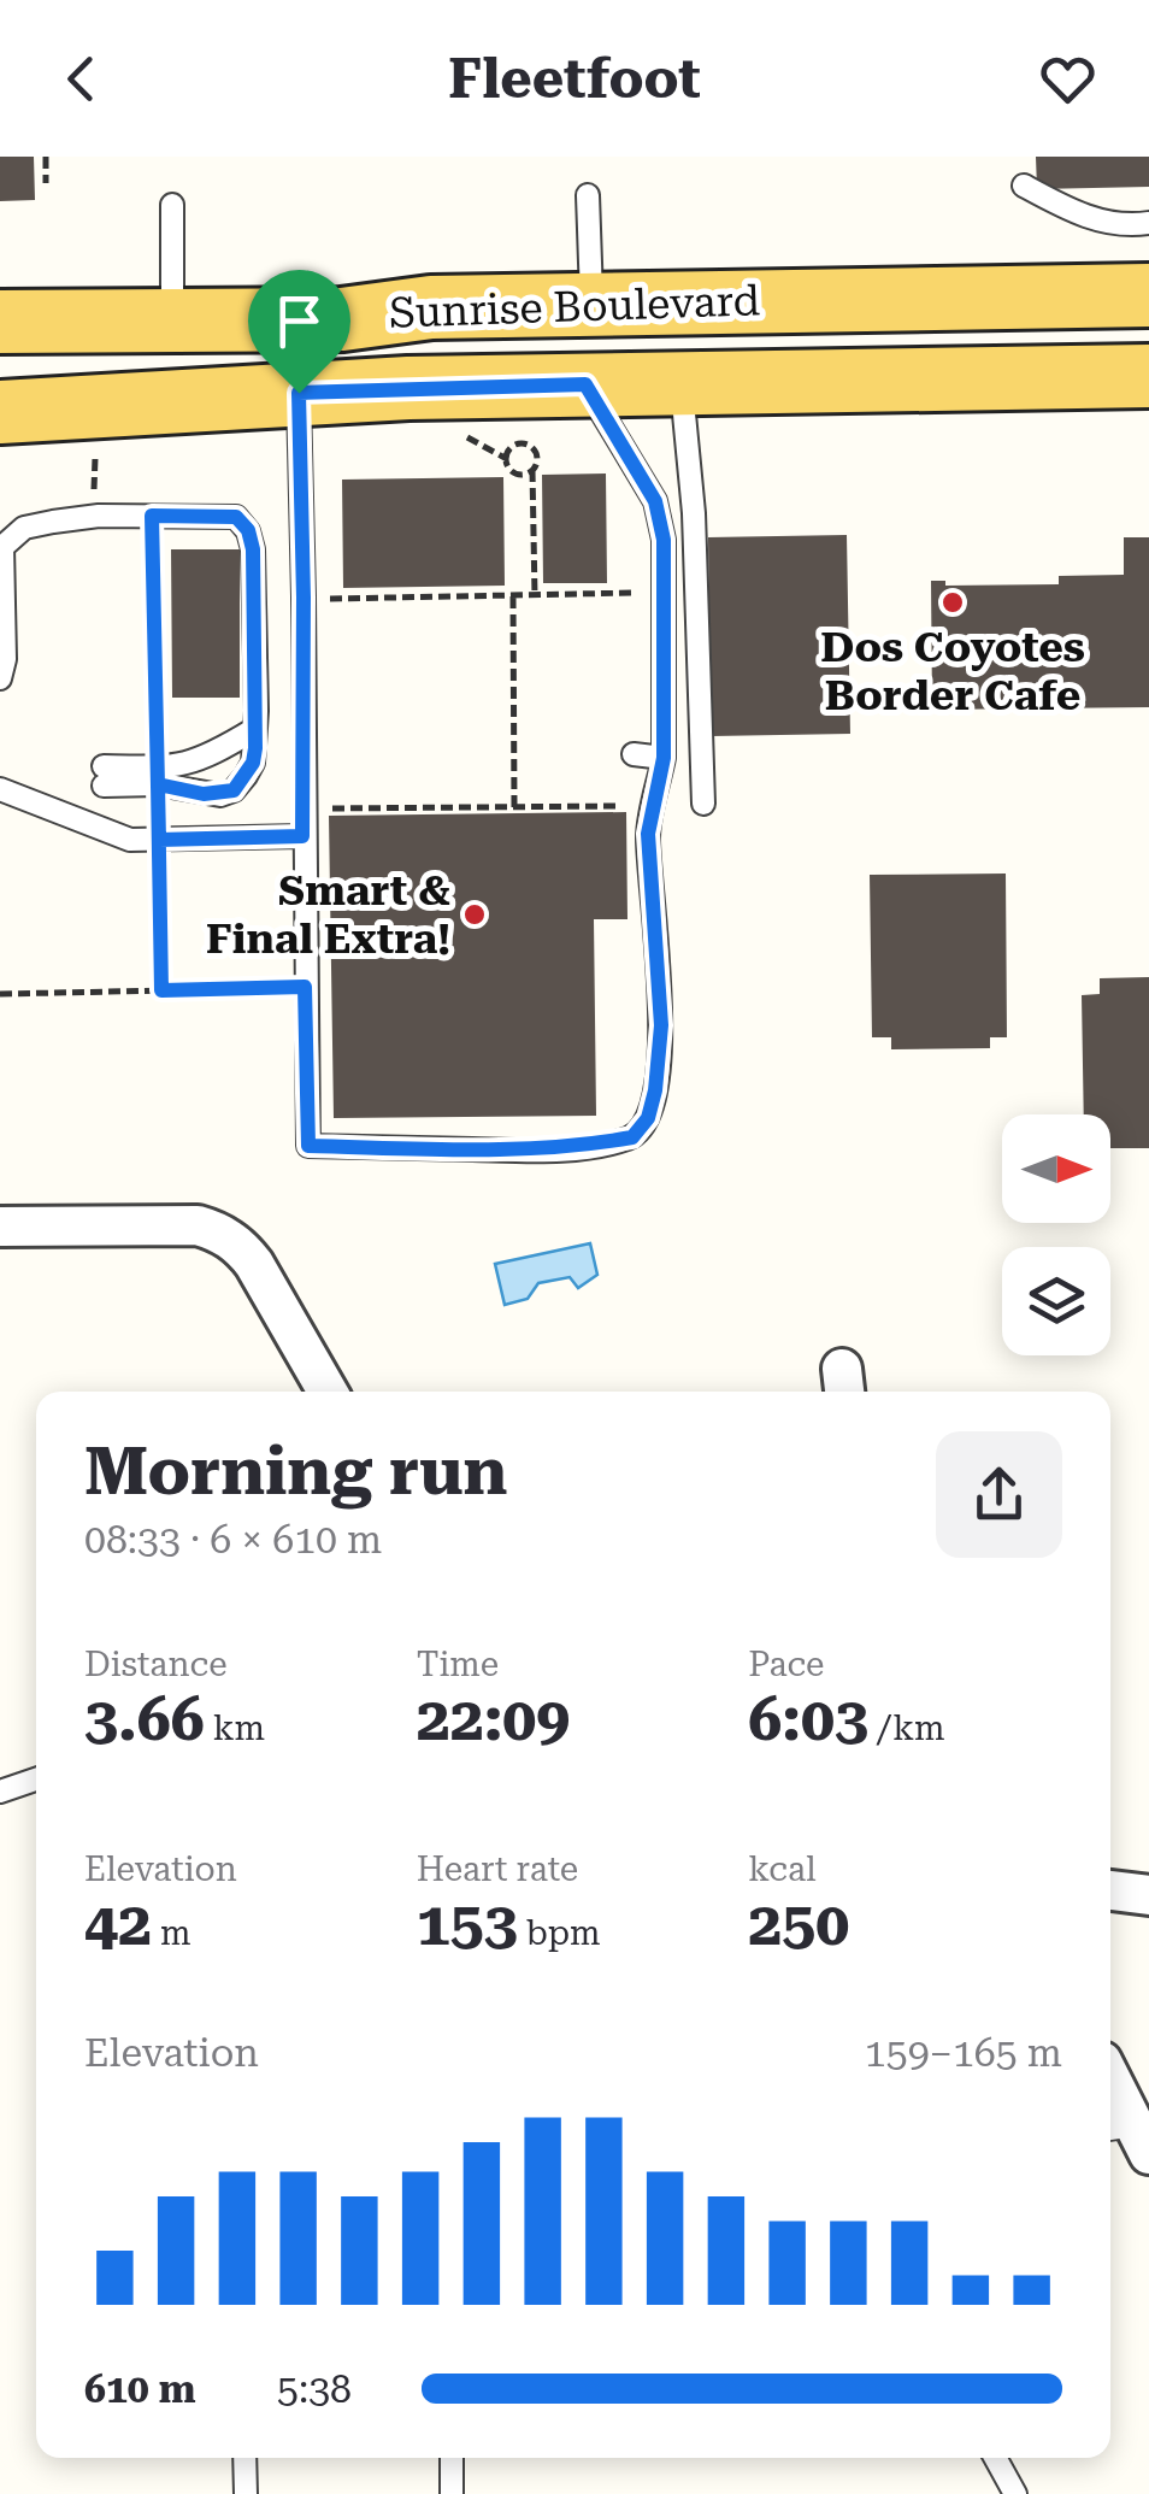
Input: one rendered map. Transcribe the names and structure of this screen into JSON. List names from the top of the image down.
{
  "streets": {
    "main road": ["Sunrise Boulevard"]
  },
  "places": ["Dos Coyotes Border Cafe", "Smart & Final Extra!"],
  "north": "right",
  "page": {
    "header": "Fleetfoot",
    "heading": ["Morning run", "08:33 · 6 × 610 m"],
    "stats": [
      ["Distance", "3.66 km"],
      ["Time", "22:09"],
      ["Pace", "6:03 /km"],
      ["Elevation", "42 m"],
      ["Heart rate", "153 bpm"],
      ["kcal", "250"]
    ],
    "chart": ["Elevation", "159–165 m"],
    "list": [
      {
        "name": "610 m",
        "note": "5:38"
      }
    ]
  }
}
